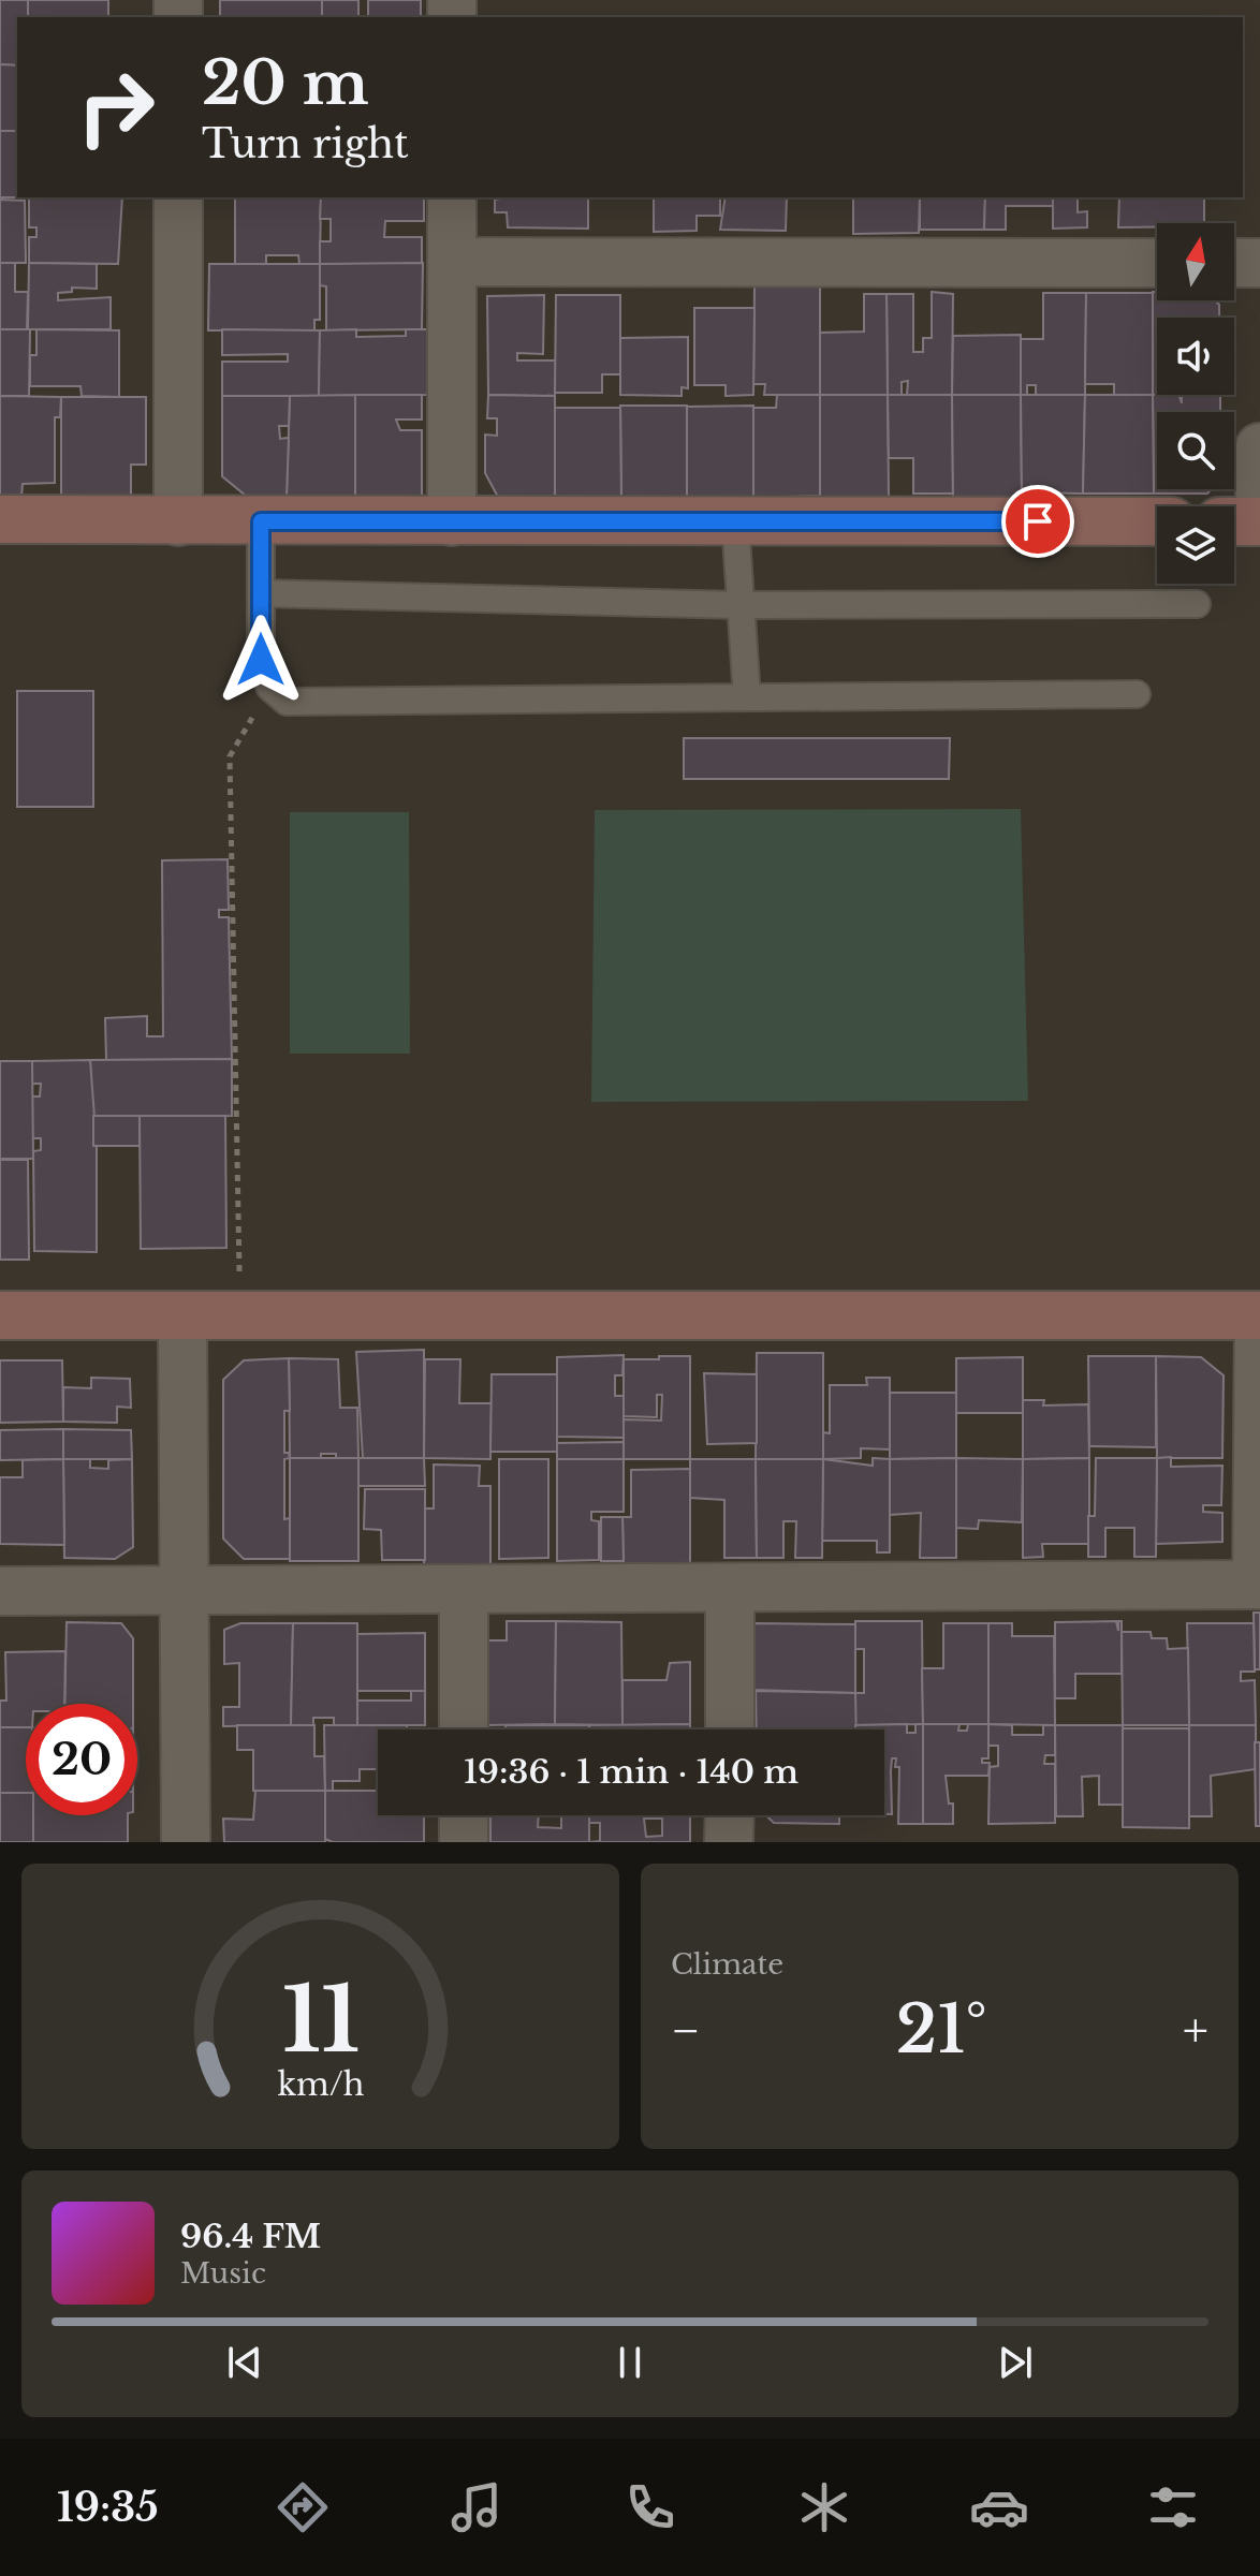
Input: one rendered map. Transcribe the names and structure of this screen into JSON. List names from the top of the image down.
{
  "north": "top",
  "page": {
    "turn": ["20 m", "Turn right"],
    "limit": "20",
    "trip": "19:36 · 1 min · 140 m",
    "tile": "Climate",
    "heat": ["−", "21°", "+"],
    "song": ["96.4 FM", "Music"],
    "tabs": "19:35",
    "gauge": ["11", "km/h"]
  }
}
